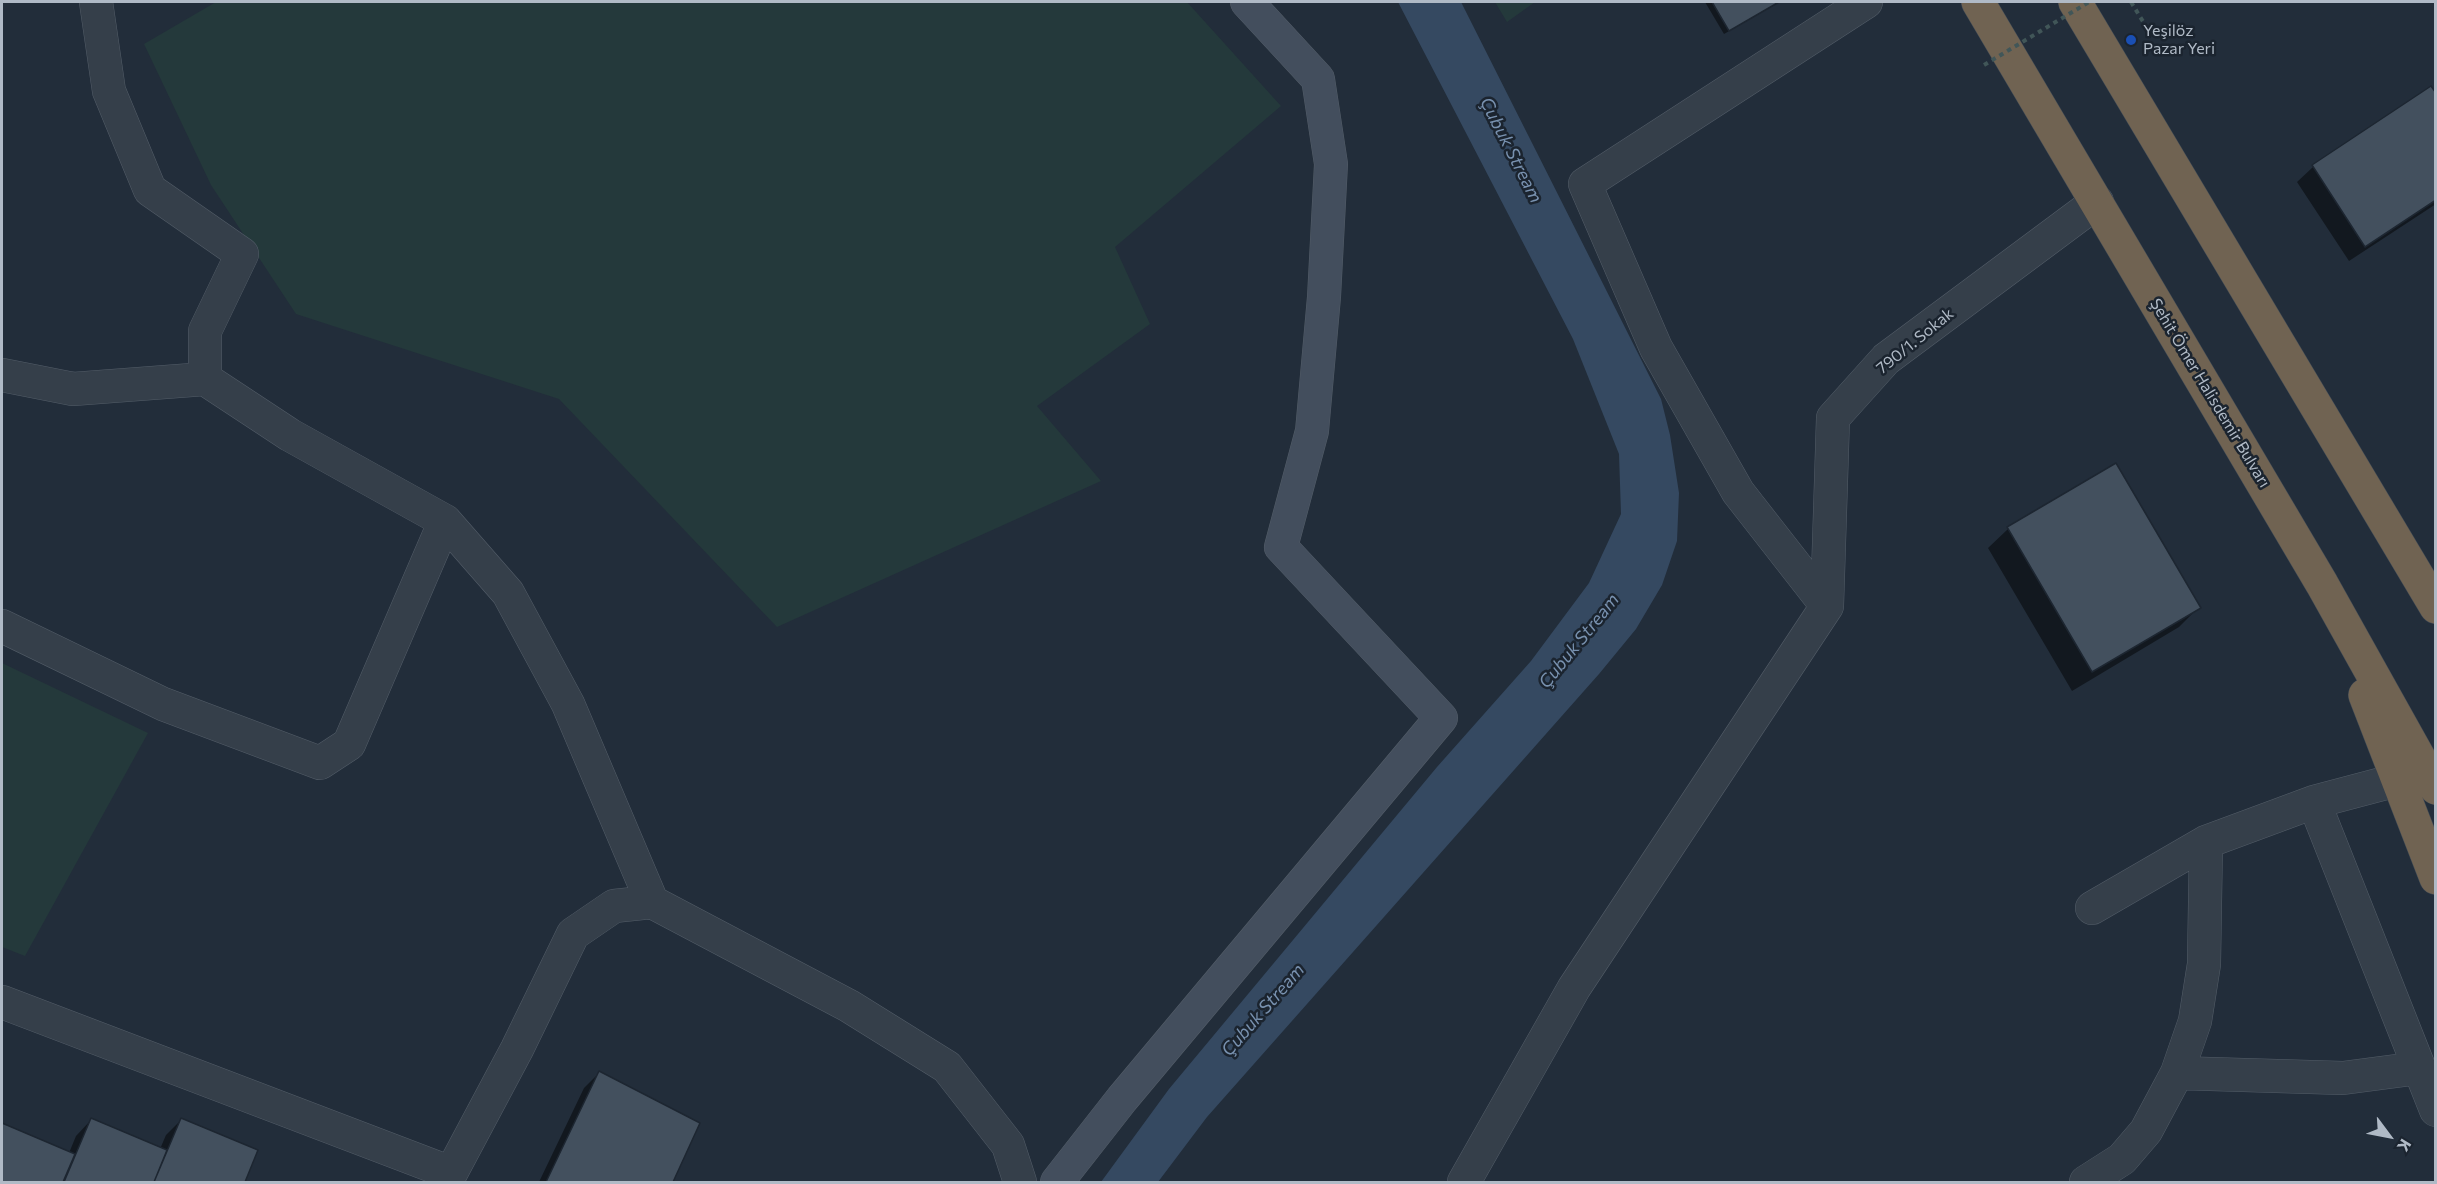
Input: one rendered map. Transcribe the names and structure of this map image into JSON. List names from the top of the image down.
{
  "streets": {
    "highway": ["Şehit Ömer Halisdemir Bulvarı"],
    "street": ["790/1. Sokak"]
  },
  "crossings": [
    ["790/1. Sokak", "Şehit Ömer Halisdemir Bulvarı"]
  ],
  "water": ["Çubuk Stream"],
  "places": ["Yeşilöz Pazar Yeri"],
  "north": "bottom right"
}
